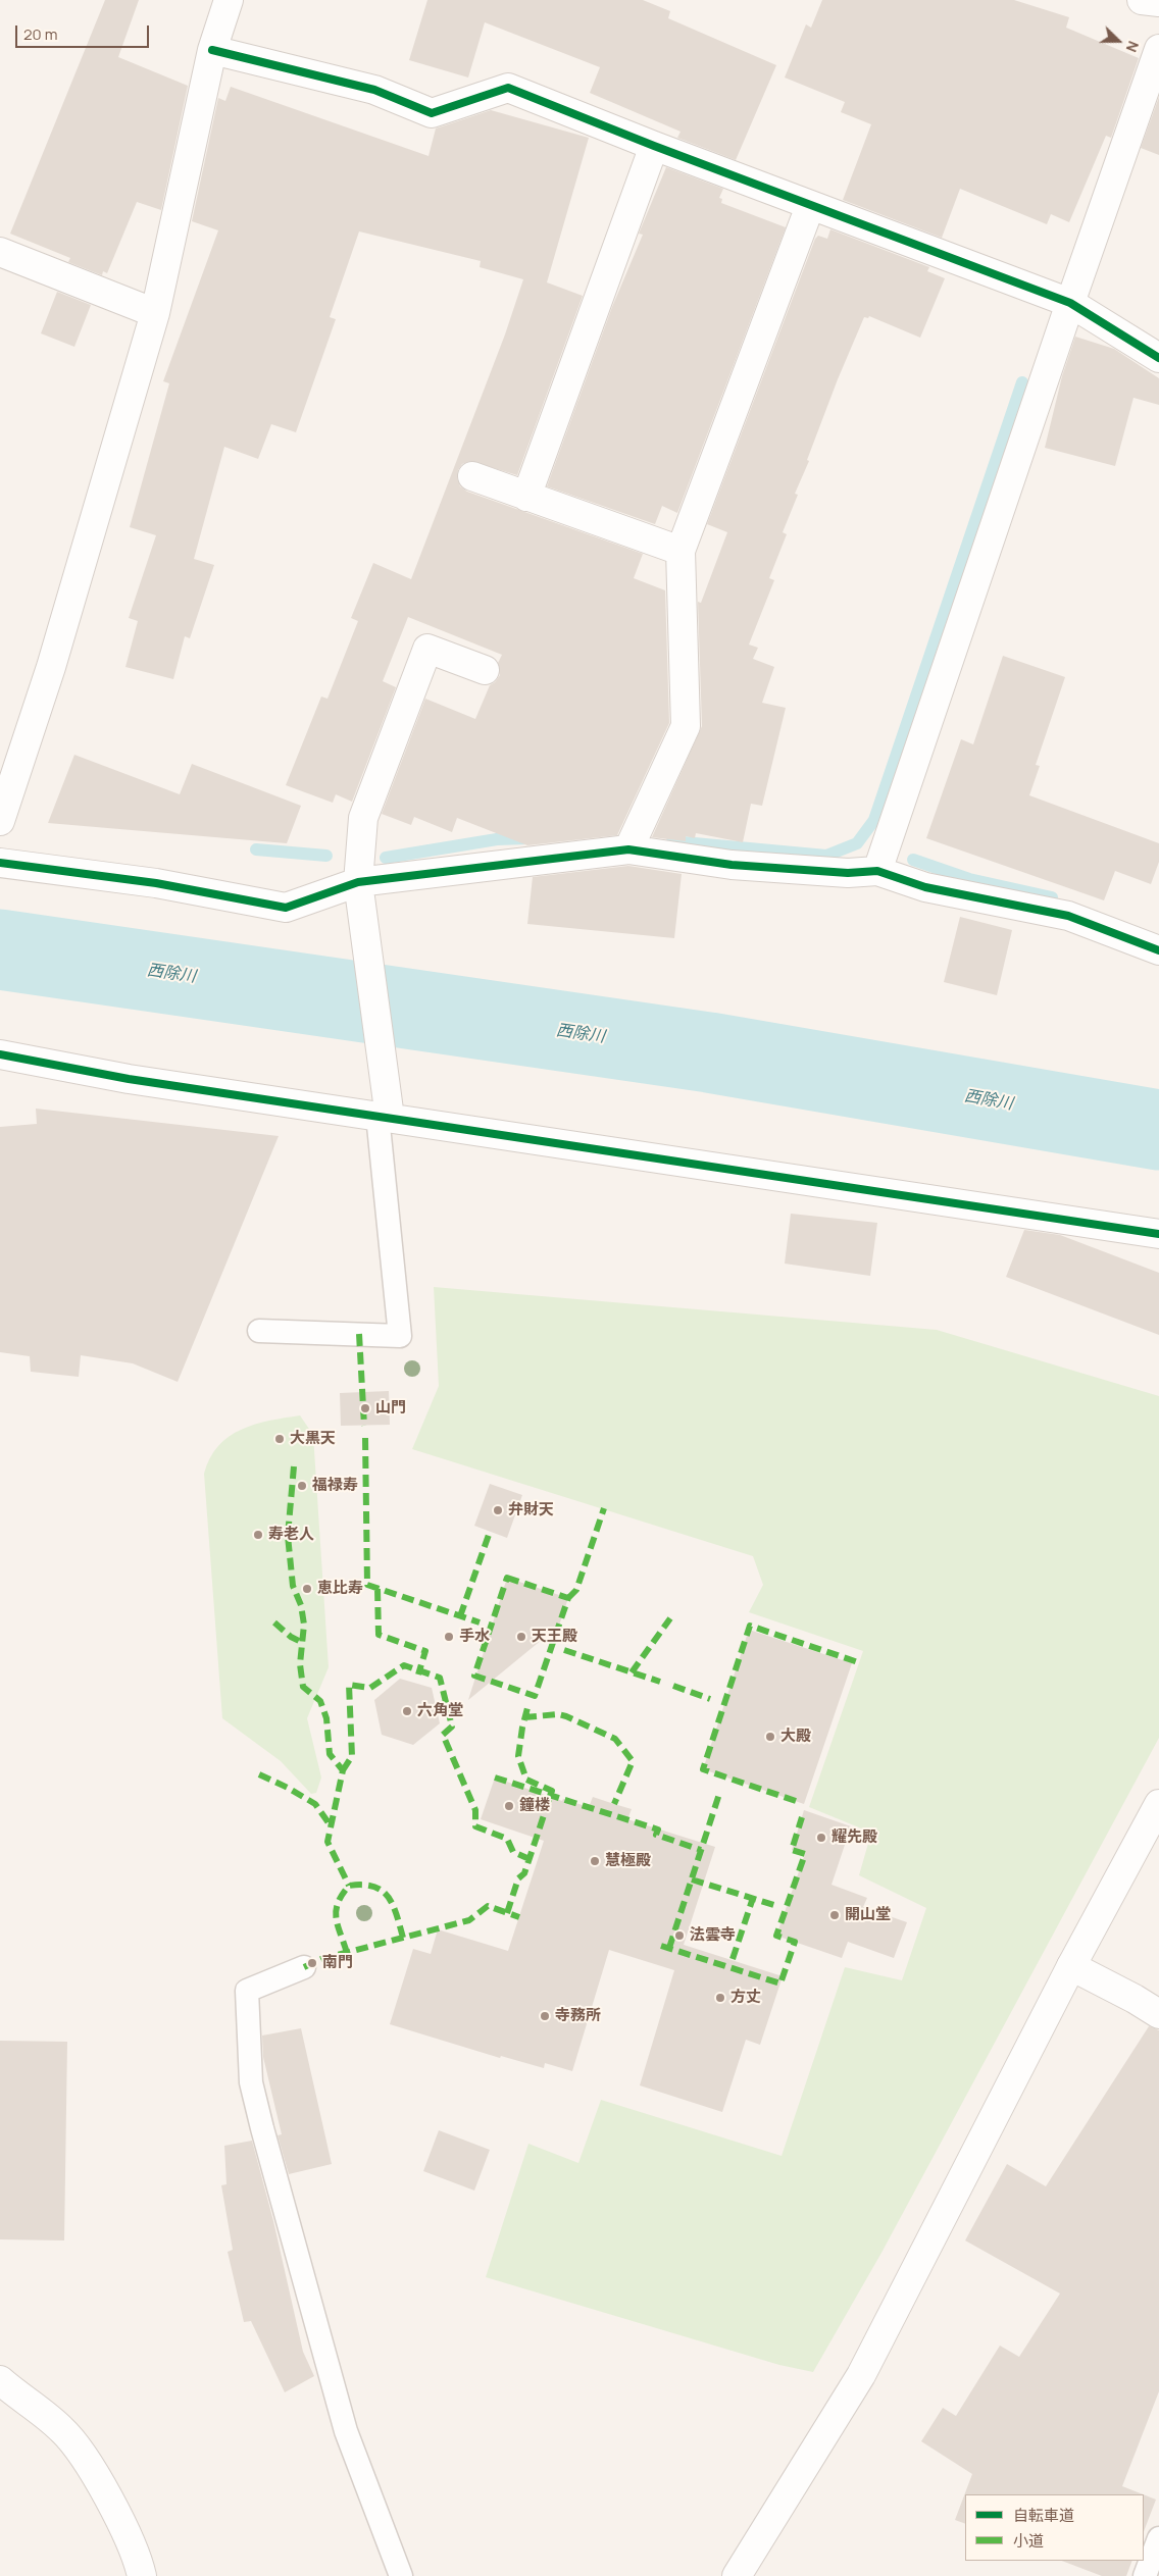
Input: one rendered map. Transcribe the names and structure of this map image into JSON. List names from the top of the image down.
{
  "water": ["西除川"],
  "places": [
    "山門",
    "大黒天",
    "福禄寿",
    "弁財天",
    "寿老人",
    "恵比寿",
    "手水",
    "天王殿",
    "六角堂",
    "大殿",
    "鐘楼",
    "耀先殿",
    "慧極殿",
    "開山堂",
    "法雲寺",
    "南門",
    "方丈",
    "寺務所"
  ],
  "legend": ["自転車道", "小道"],
  "scale_bar": "20 m",
  "north": "right"
}
